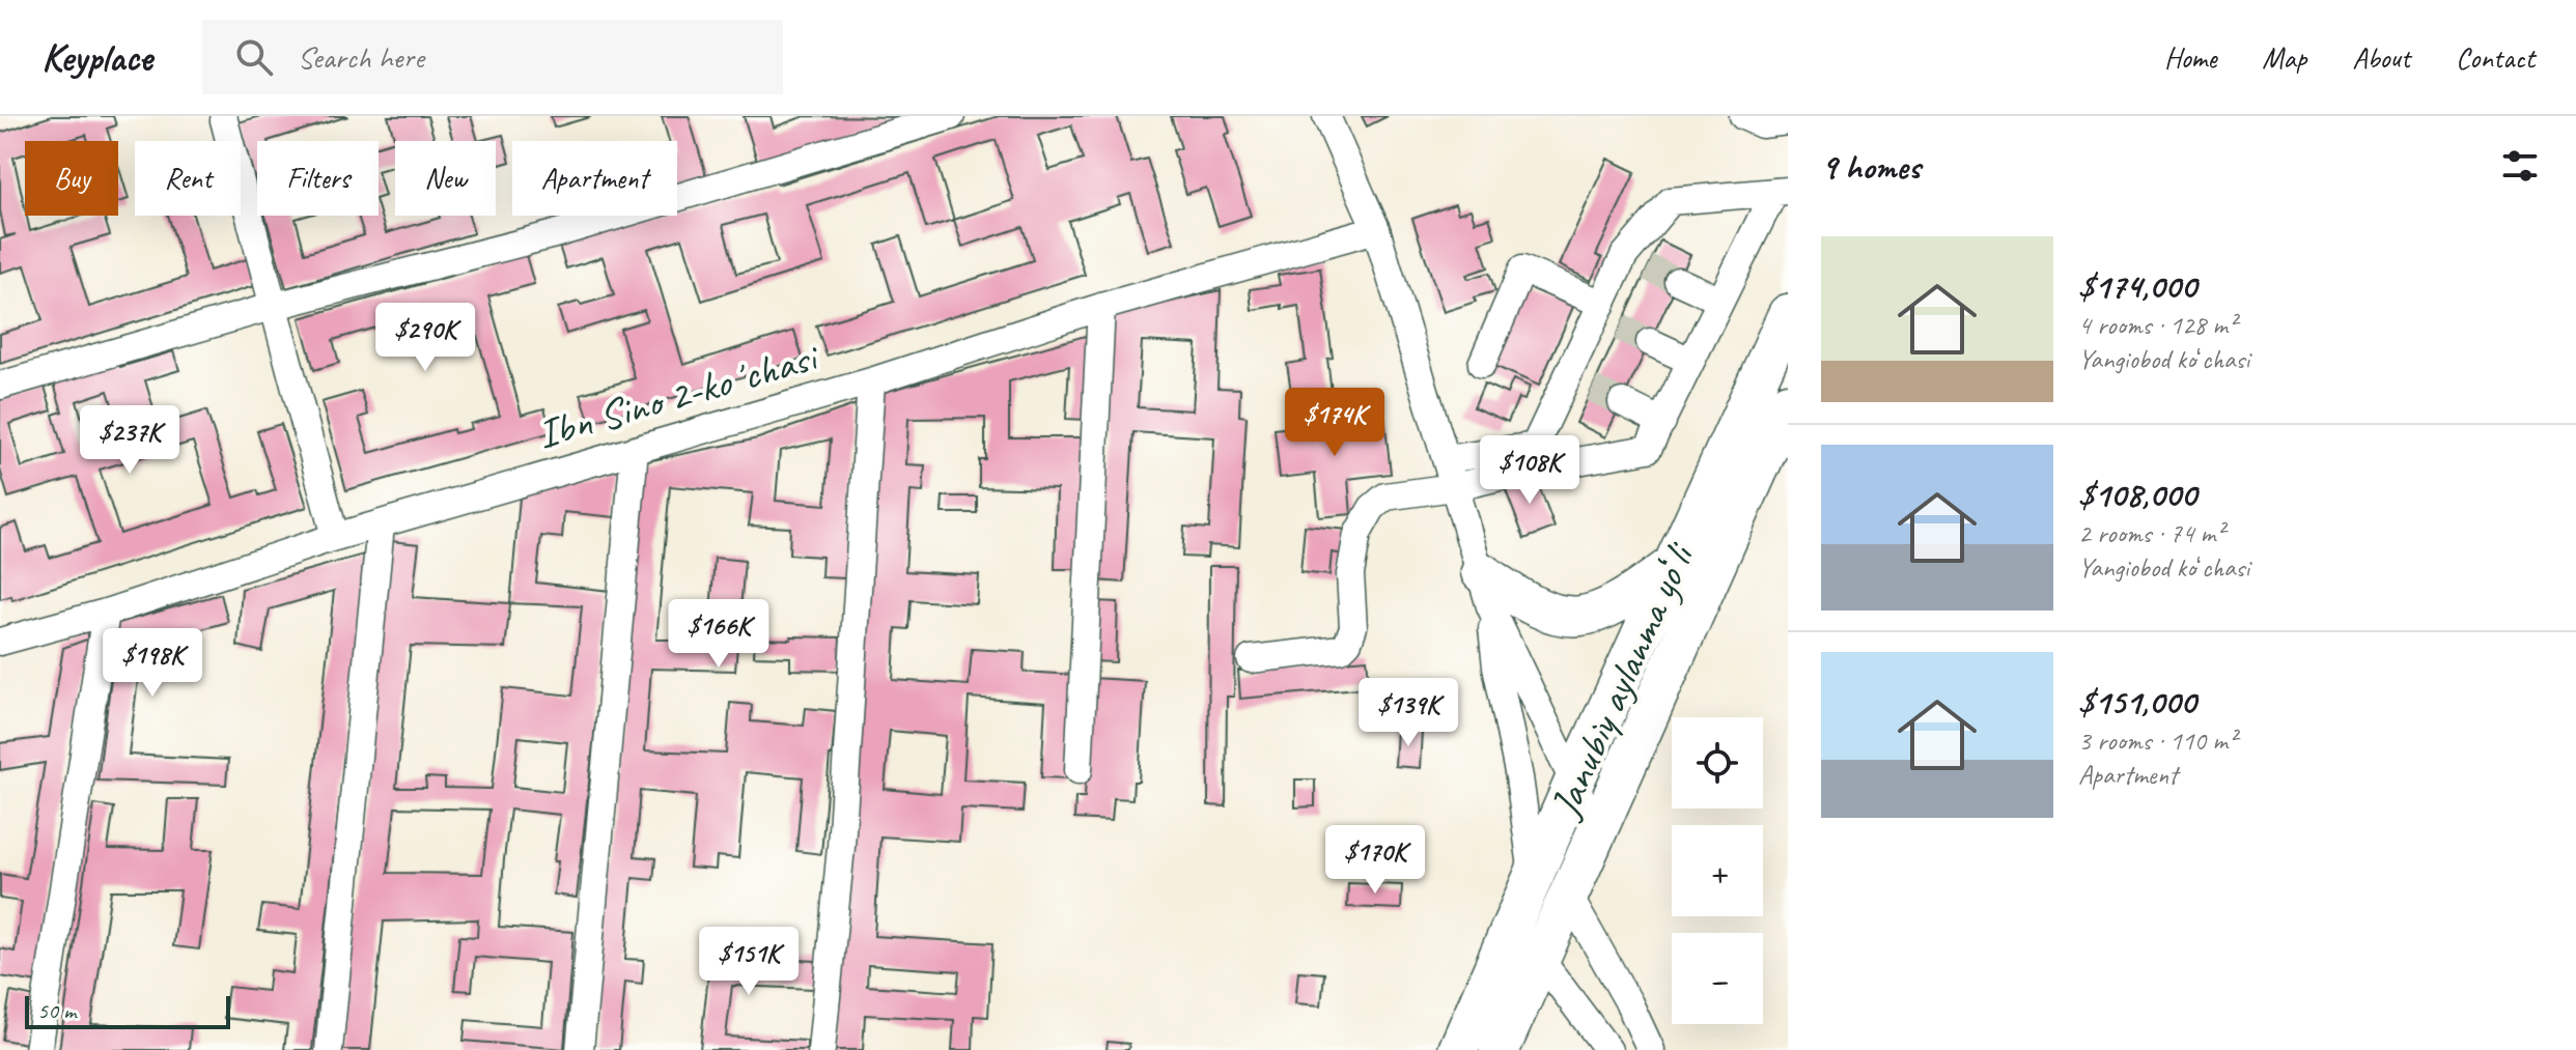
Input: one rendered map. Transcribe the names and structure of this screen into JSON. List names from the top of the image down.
{
  "streets": {
    "highway": ["Janubiy aylanma yoʻli"],
    "street": ["Ibn Sino 2-koʼchasi"]
  },
  "scale_bar": "50 m",
  "page": {
    "header": "Keyplace",
    "search": "Search here",
    "nav": [
      "Home",
      "Map",
      "About",
      "Contact"
    ],
    "heading": "9 homes",
    "chip": [
      "Buy",
      "Rent",
      "Filters",
      "New",
      "Apartment"
    ],
    "list": [
      {
        "name": "$174,000",
        "note": "4 rooms · 128 m² · Yangiobod koʻchasi"
      },
      {
        "name": "$108,000",
        "note": "2 rooms · 74 m² · Yangiobod koʻchasi"
      },
      {
        "name": "$151,000",
        "note": "3 rooms · 110 m² · Apartment"
      }
    ],
    "price": [
      "$290K",
      "$174K",
      "$237K",
      "$108K",
      "$166K",
      "$198K",
      "$139K",
      "$170K",
      "$151K"
    ],
    "map_buttons": ["+", "−"],
    "scale": "50 m"
  }
}
